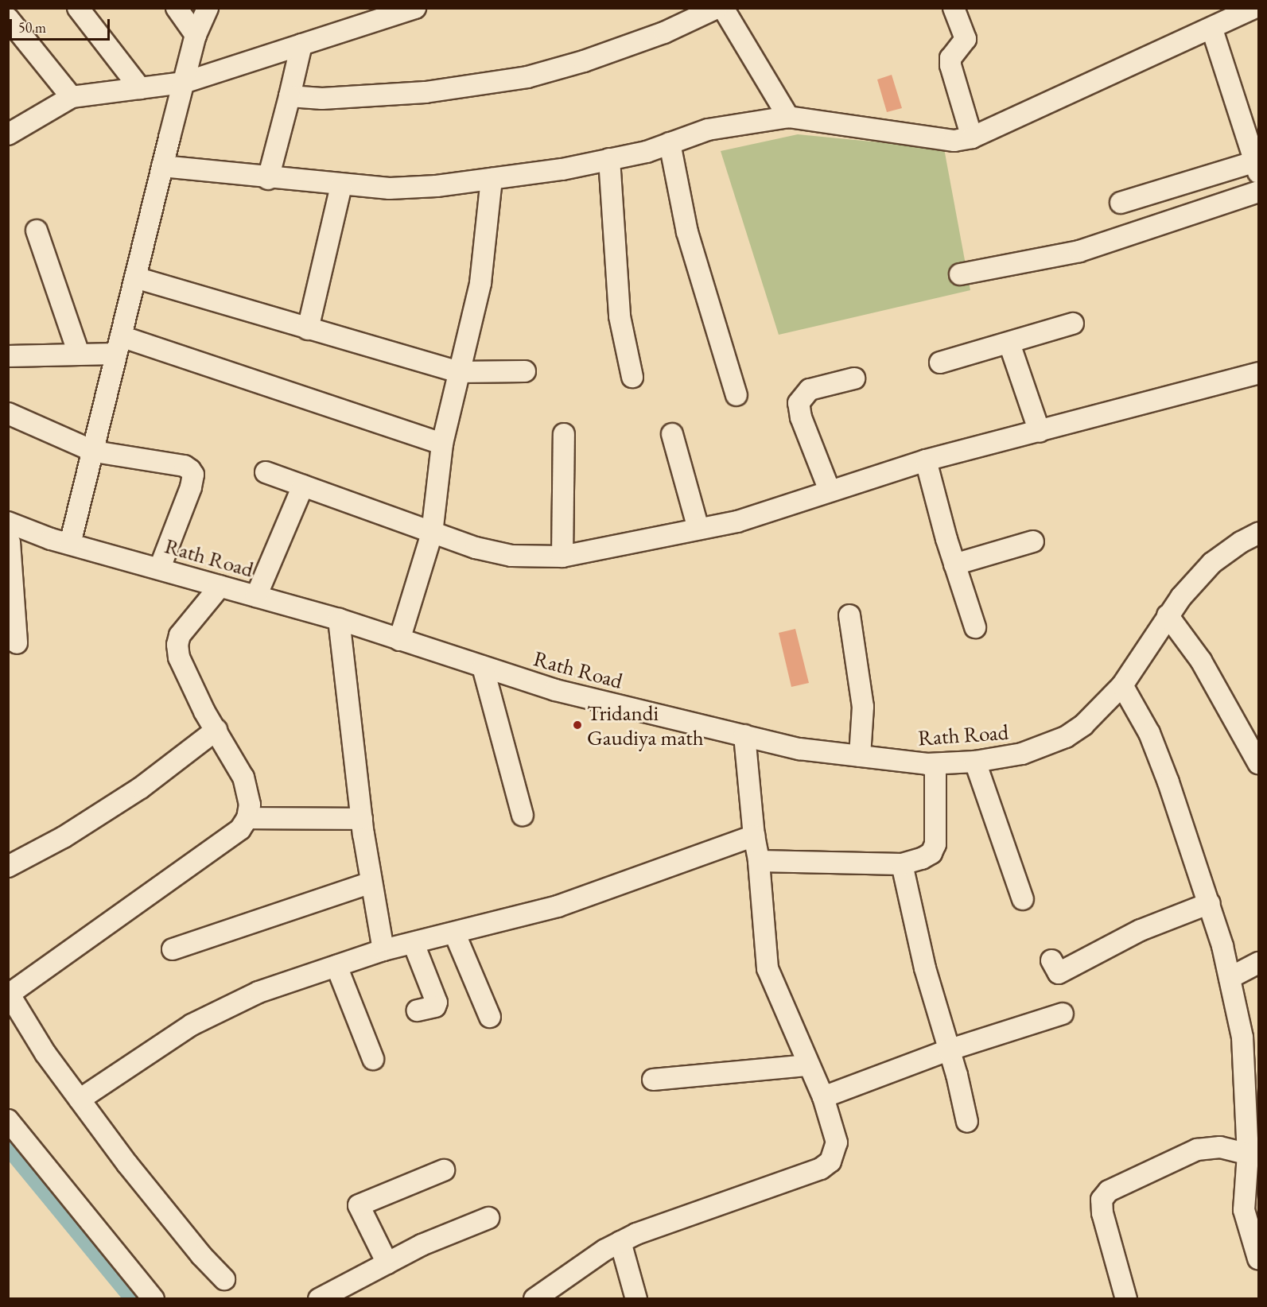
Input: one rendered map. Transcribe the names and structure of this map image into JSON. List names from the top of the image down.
{
  "streets": {
    "street": ["Rath Road"]
  },
  "places": ["Tridandi Gaudiya math"],
  "scale_bar": "50 m"
}
